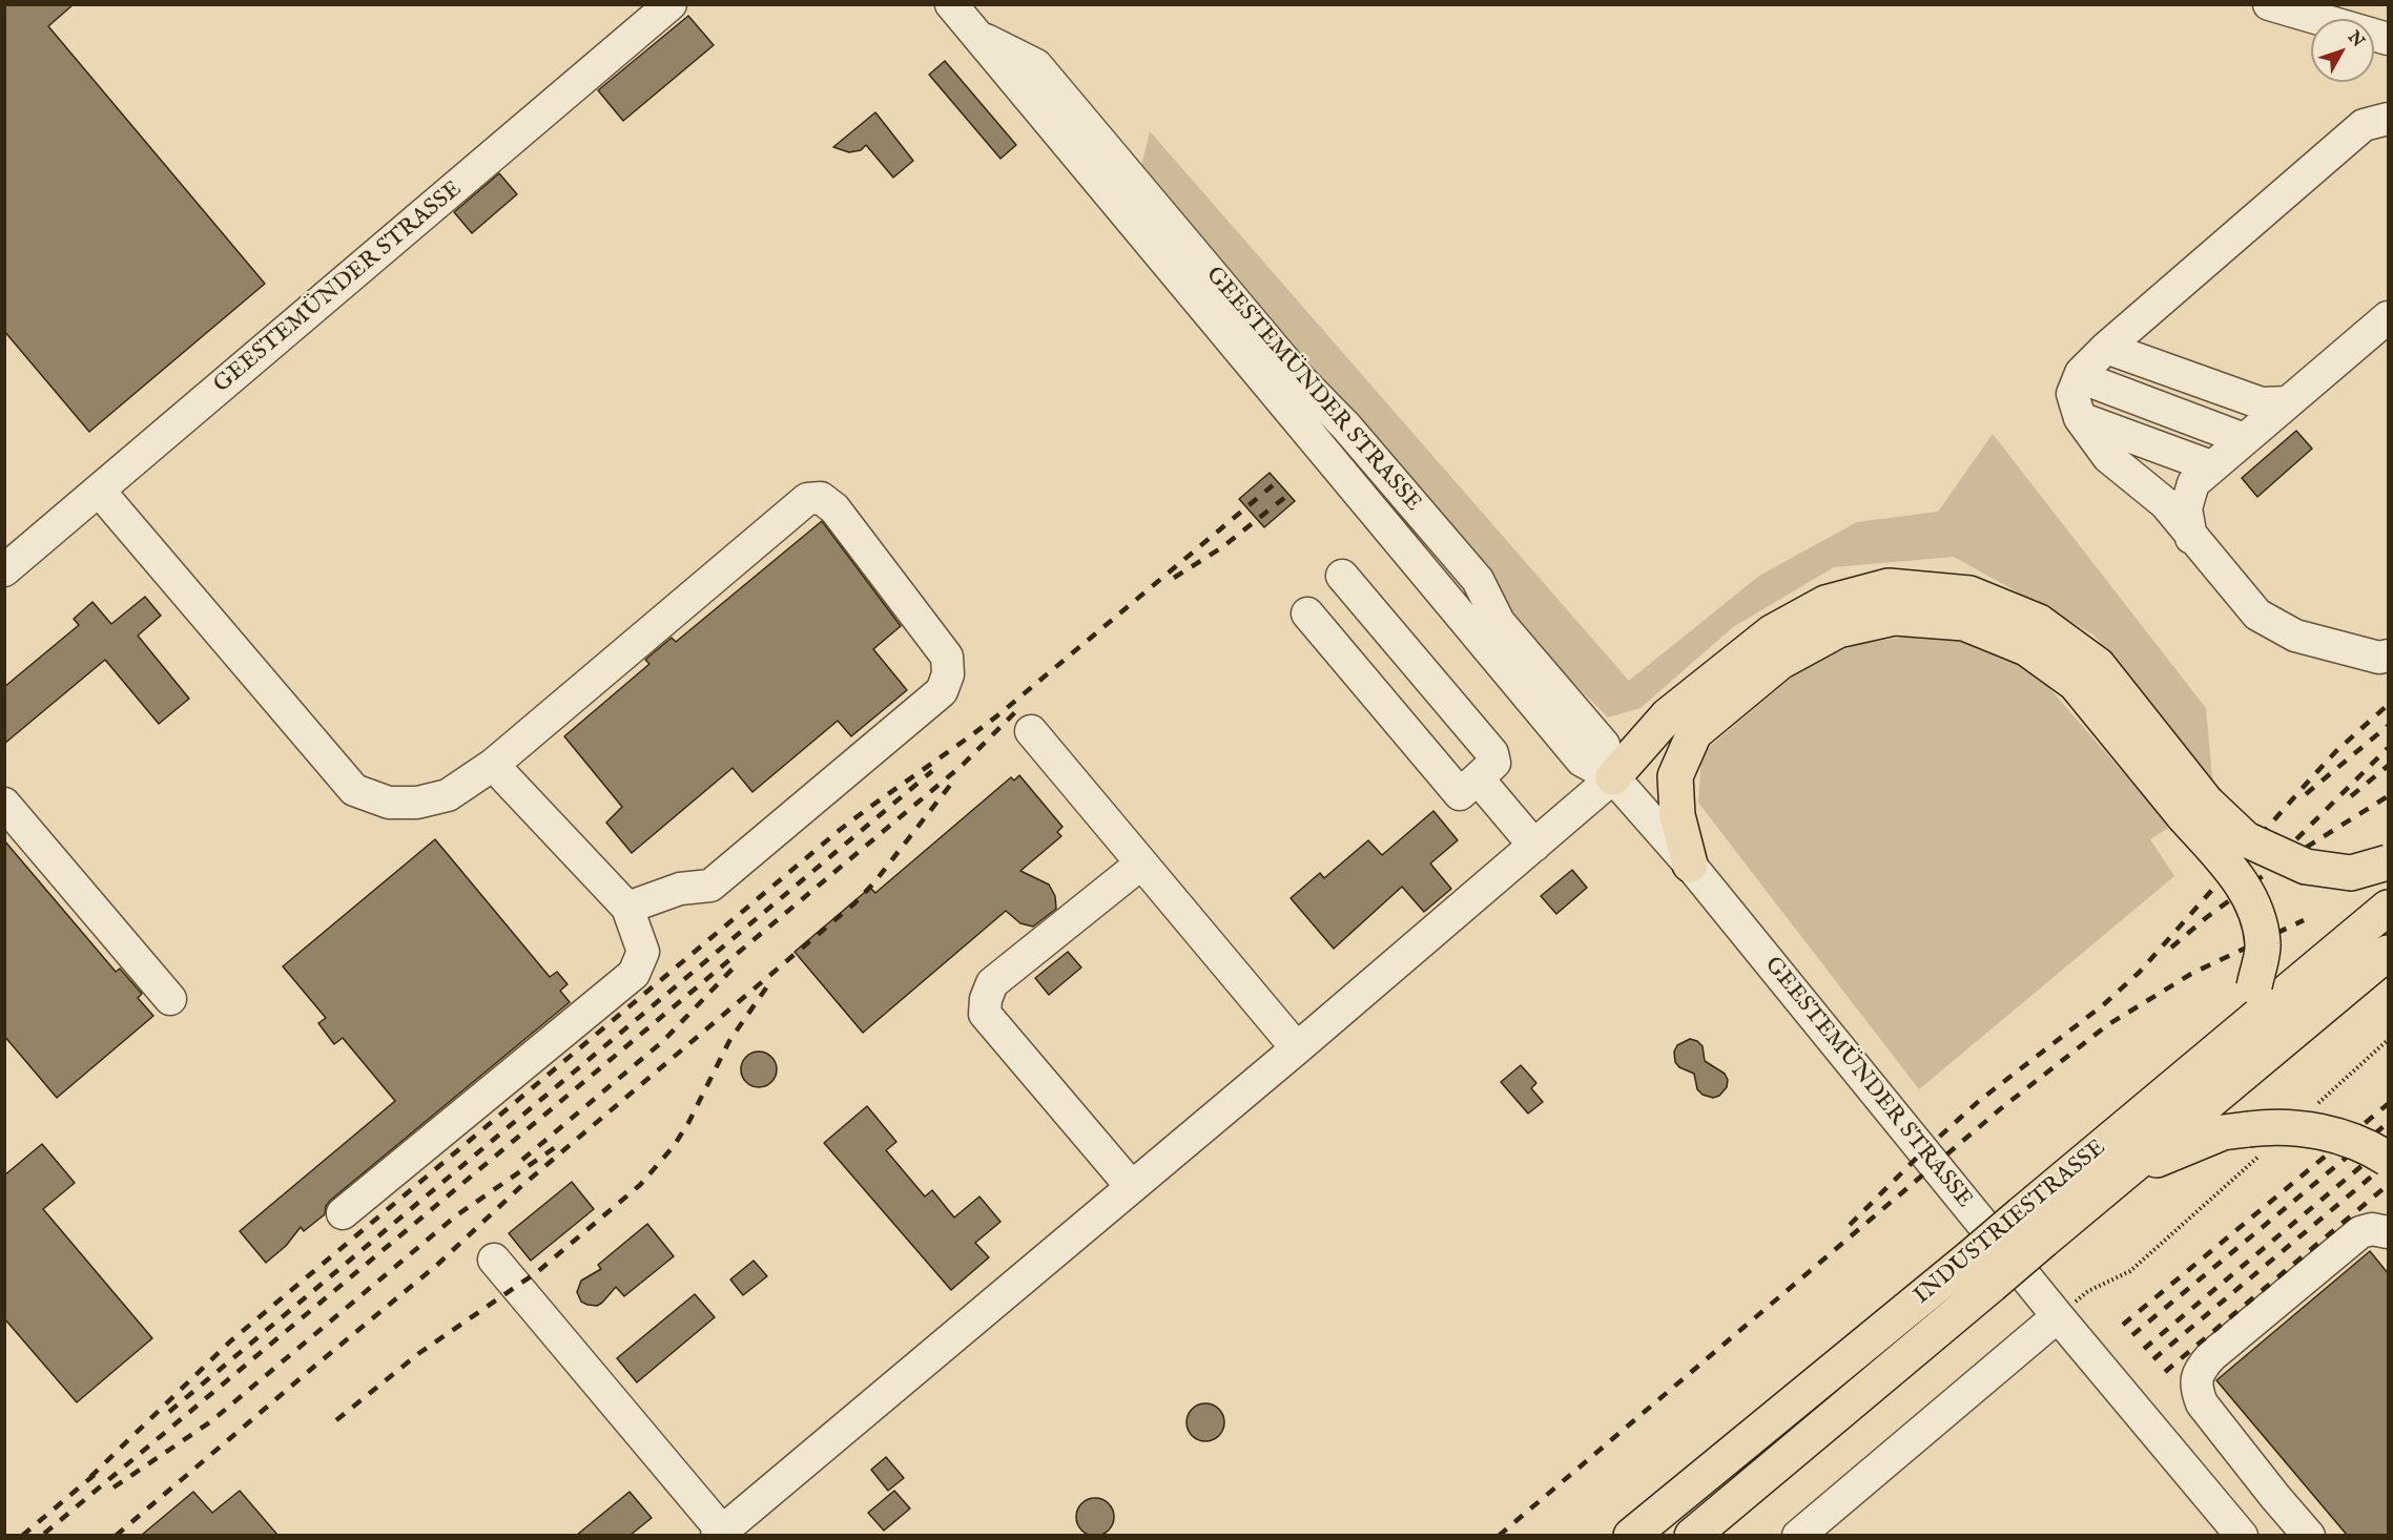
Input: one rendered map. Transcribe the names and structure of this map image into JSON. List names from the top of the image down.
{
  "streets": {
    "highway": ["INDUSTRIESTRASSE"],
    "street": ["GEESTEMÜNDER STRASSE"]
  },
  "north": "top right"
}
